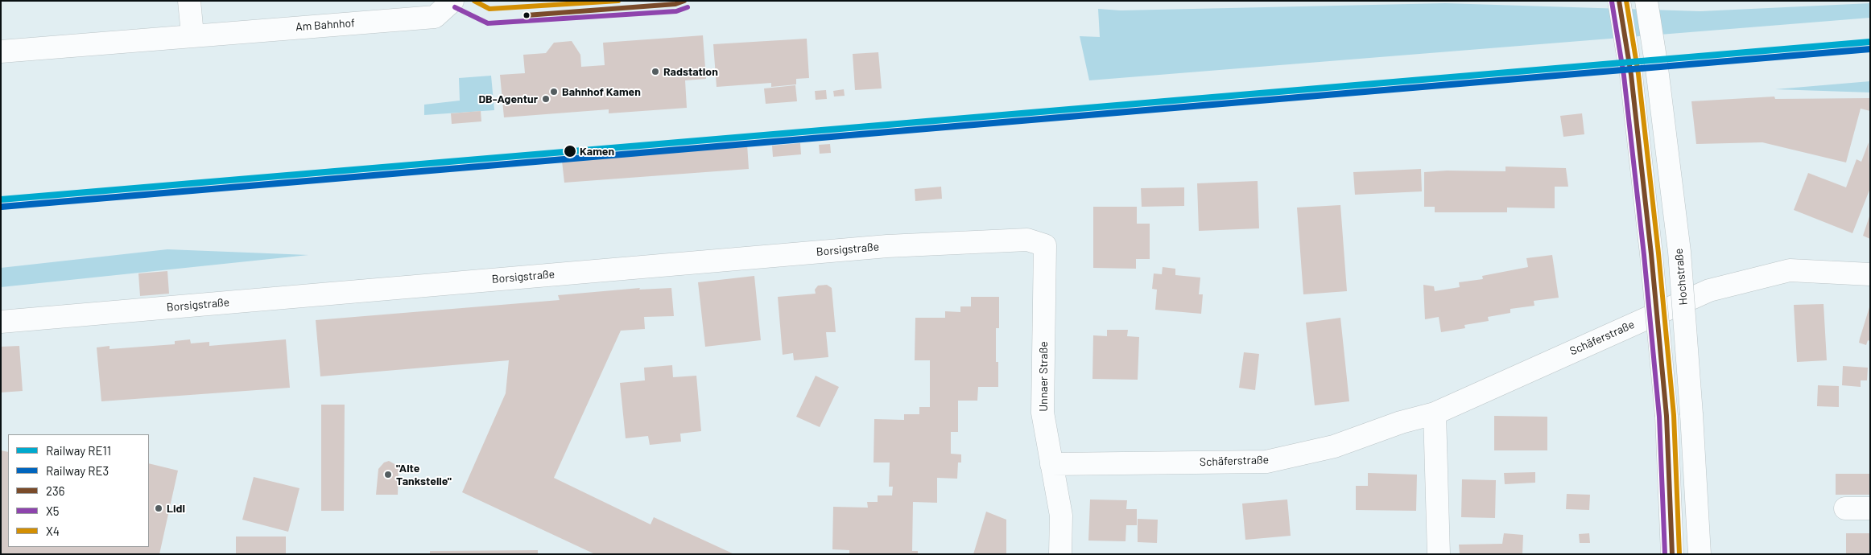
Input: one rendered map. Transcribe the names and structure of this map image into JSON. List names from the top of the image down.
{
  "streets": {
    "street": [
      "Am Bahnhof",
      "Borsigstraße",
      "Hochstraße",
      "Schäferstraße",
      "Unnaer Straße"
    ]
  },
  "crossings": [
    ["Borsigstraße", "Unnaer Straße"],
    ["Schäferstraße", "Unnaer Straße"]
  ],
  "places": [
    "Radstation",
    "Bahnhof Kamen",
    "DB-Agentur",
    "Kamen",
    "\"Alte Tankstelle\"",
    "Lidl"
  ],
  "lines": [
    "transit line 236",
    "transit line X4",
    "transit line X5",
    "rail line RE11",
    "rail line RE3"
  ],
  "legend": [
    "Railway RE11",
    "Railway RE3",
    "236",
    "X5",
    "X4"
  ]
}
